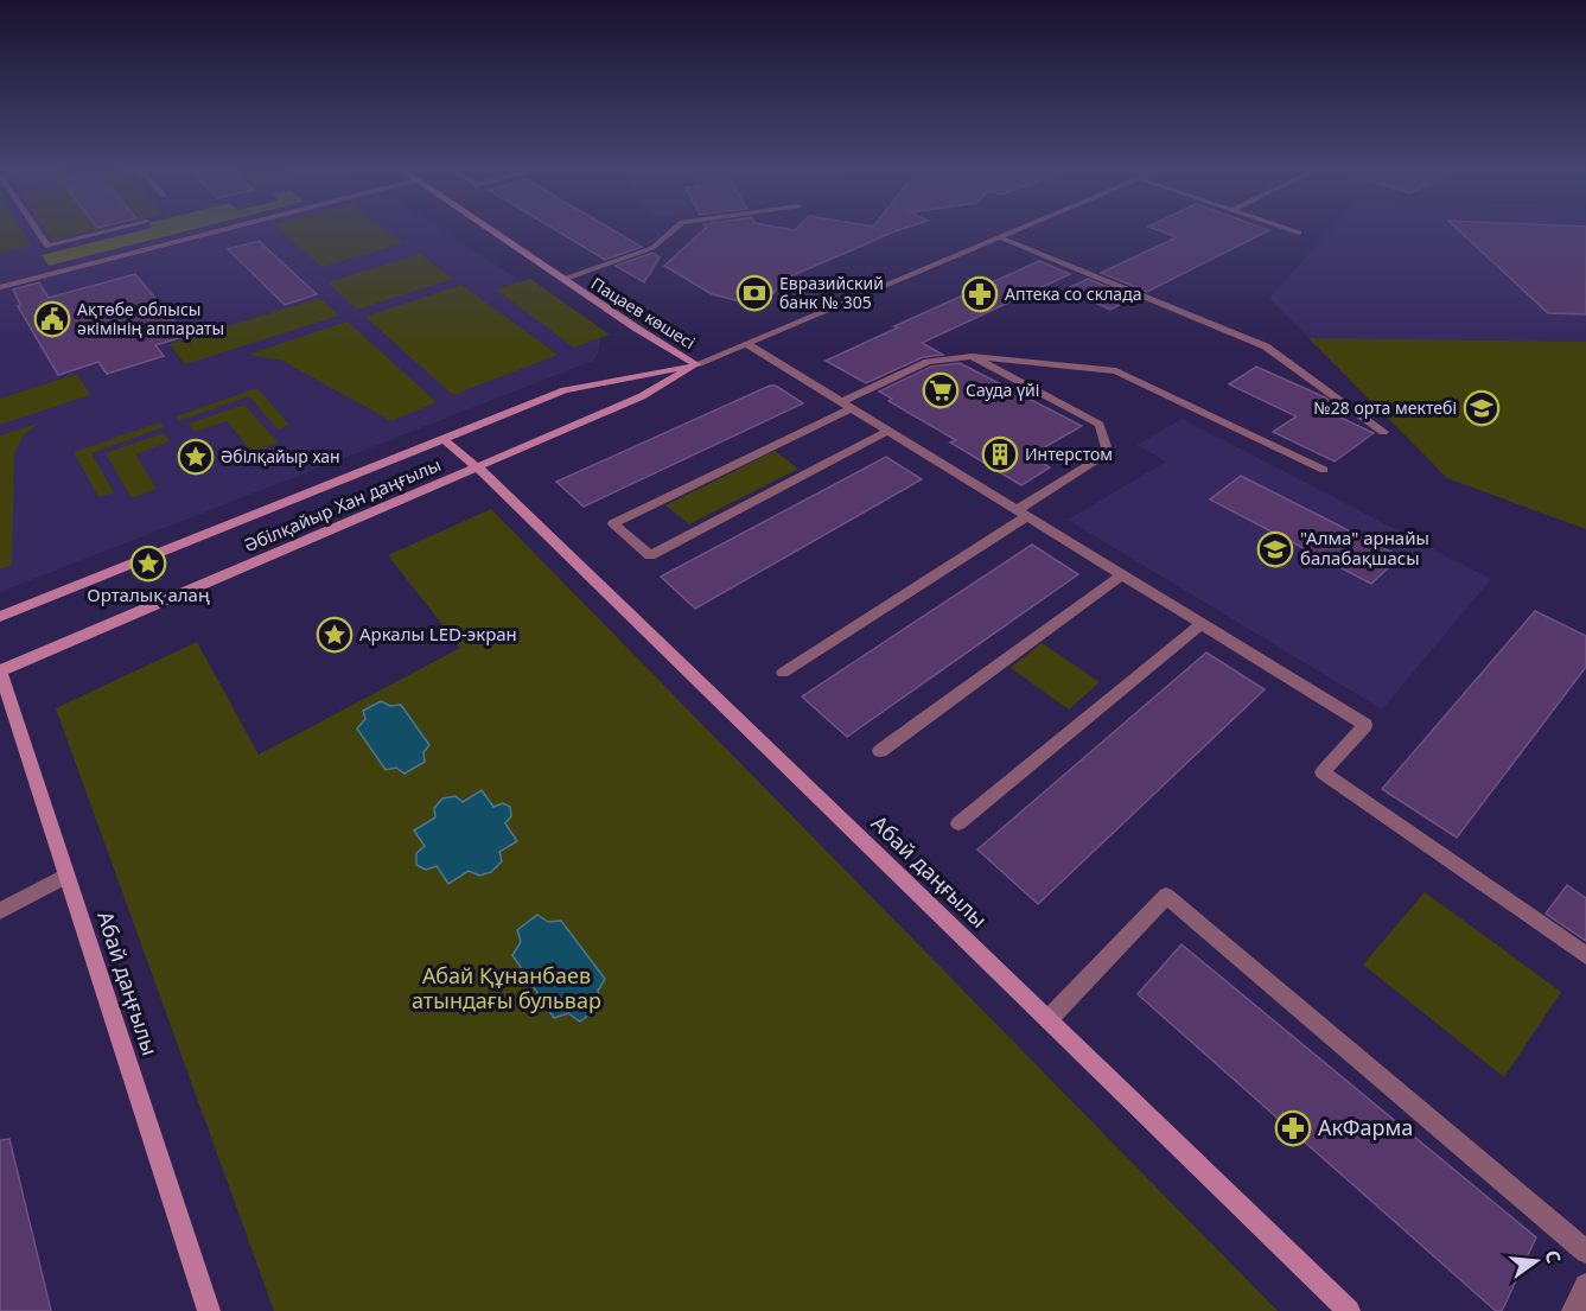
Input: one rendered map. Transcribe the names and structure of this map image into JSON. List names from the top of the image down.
{
  "streets": {
    "main road": ["Пацаев көшесі", "Әбілқайыр Хан даңғылы", "Абай даңғылы"]
  },
  "crossings": [
    ["Пацаев көшесі", "Әбілқайыр Хан даңғылы"],
    ["Әбілқайыр Хан даңғылы", "Абай даңғылы"]
  ],
  "parks": ["Абай Құнанбаев атындағы бульвар"],
  "places": {
    "bank": ["Евразийский банк № 305"],
    "pharmacy": ["Аптека со склада", "АкФарма"],
    "public building": ["Ақтөбе облысы әкімінің аппараты"],
    "supermarket": ["Сауда үйі"],
    "school or university": ["№28 орта мектебі", "\"Алма\" арнайы балабақшасы"],
    "building": ["Интерстом"],
    "place": ["Әбілқайыр хан", "Орталық алаң", "Аркалы LED-экран"]
  },
  "north": "right"
}
